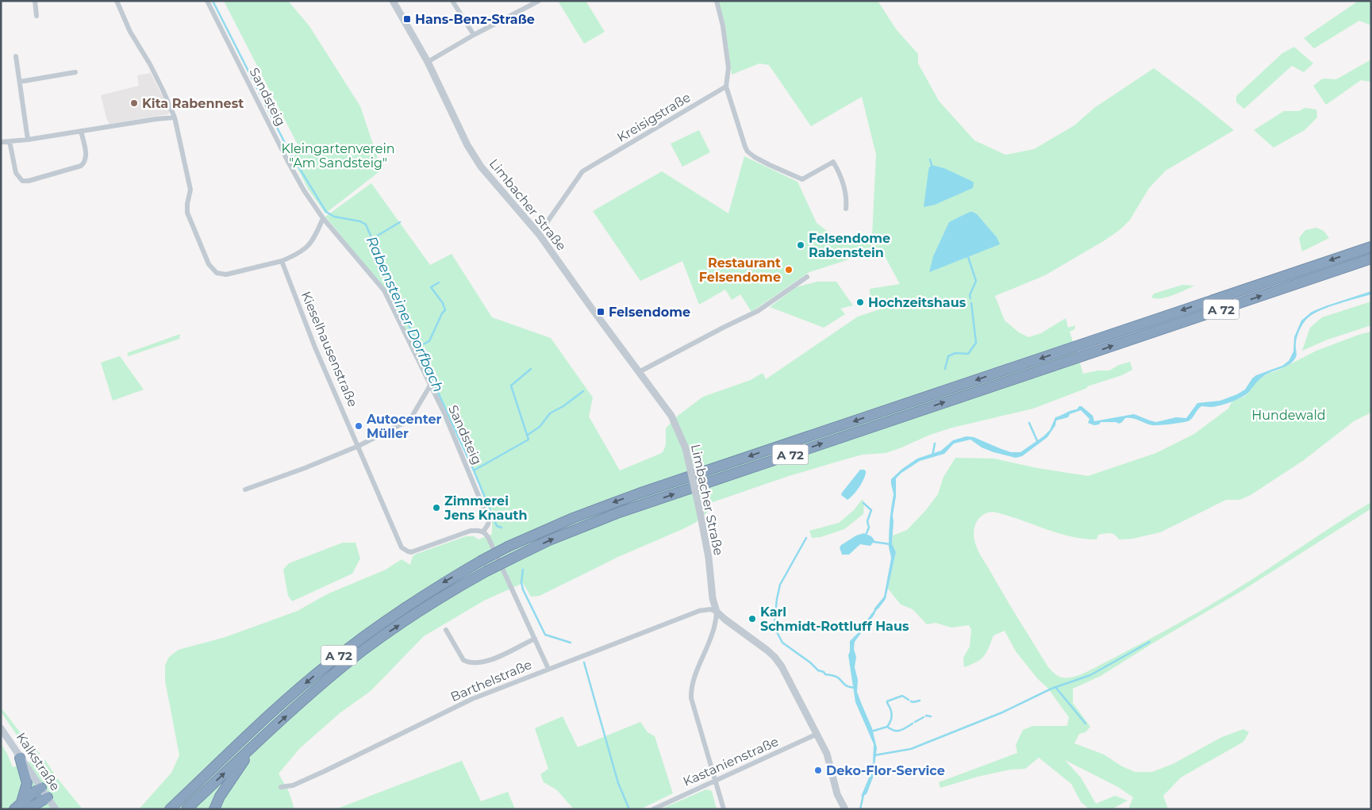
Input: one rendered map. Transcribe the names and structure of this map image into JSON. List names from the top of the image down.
{
  "streets": {
    "highway": ["A 72"],
    "main road": ["Kalkstraße"],
    "street": [
      "Sandsteig",
      "Kreisigstraße",
      "Limbacher Straße",
      "Kieselhausenstraße",
      "Barthelstraße",
      "Kastanienstraße"
    ]
  },
  "crossings": [
    ["Sandsteig", "Kieselhausenstraße"],
    ["Kreisigstraße", "Limbacher Straße"],
    ["Limbacher Straße", "Barthelstraße"]
  ],
  "water": ["Rabensteiner Dorfbach"],
  "parks": ["Kleingartenverein \"Am Sandsteig\"", "Hundewald"],
  "places": {
    "transit": ["Hans-Benz-Straße", "Felsendome"],
    "other": [
      "Kita Rabennest",
      "Felsendome Rabenstein",
      "Restaurant Felsendome",
      "Hochzeitshaus",
      "Autocenter Müller",
      "Zimmerei Jens Knauth",
      "Karl Schmidt-Rottluff Haus",
      "Deko-Flor-Service"
    ]
  }
}
